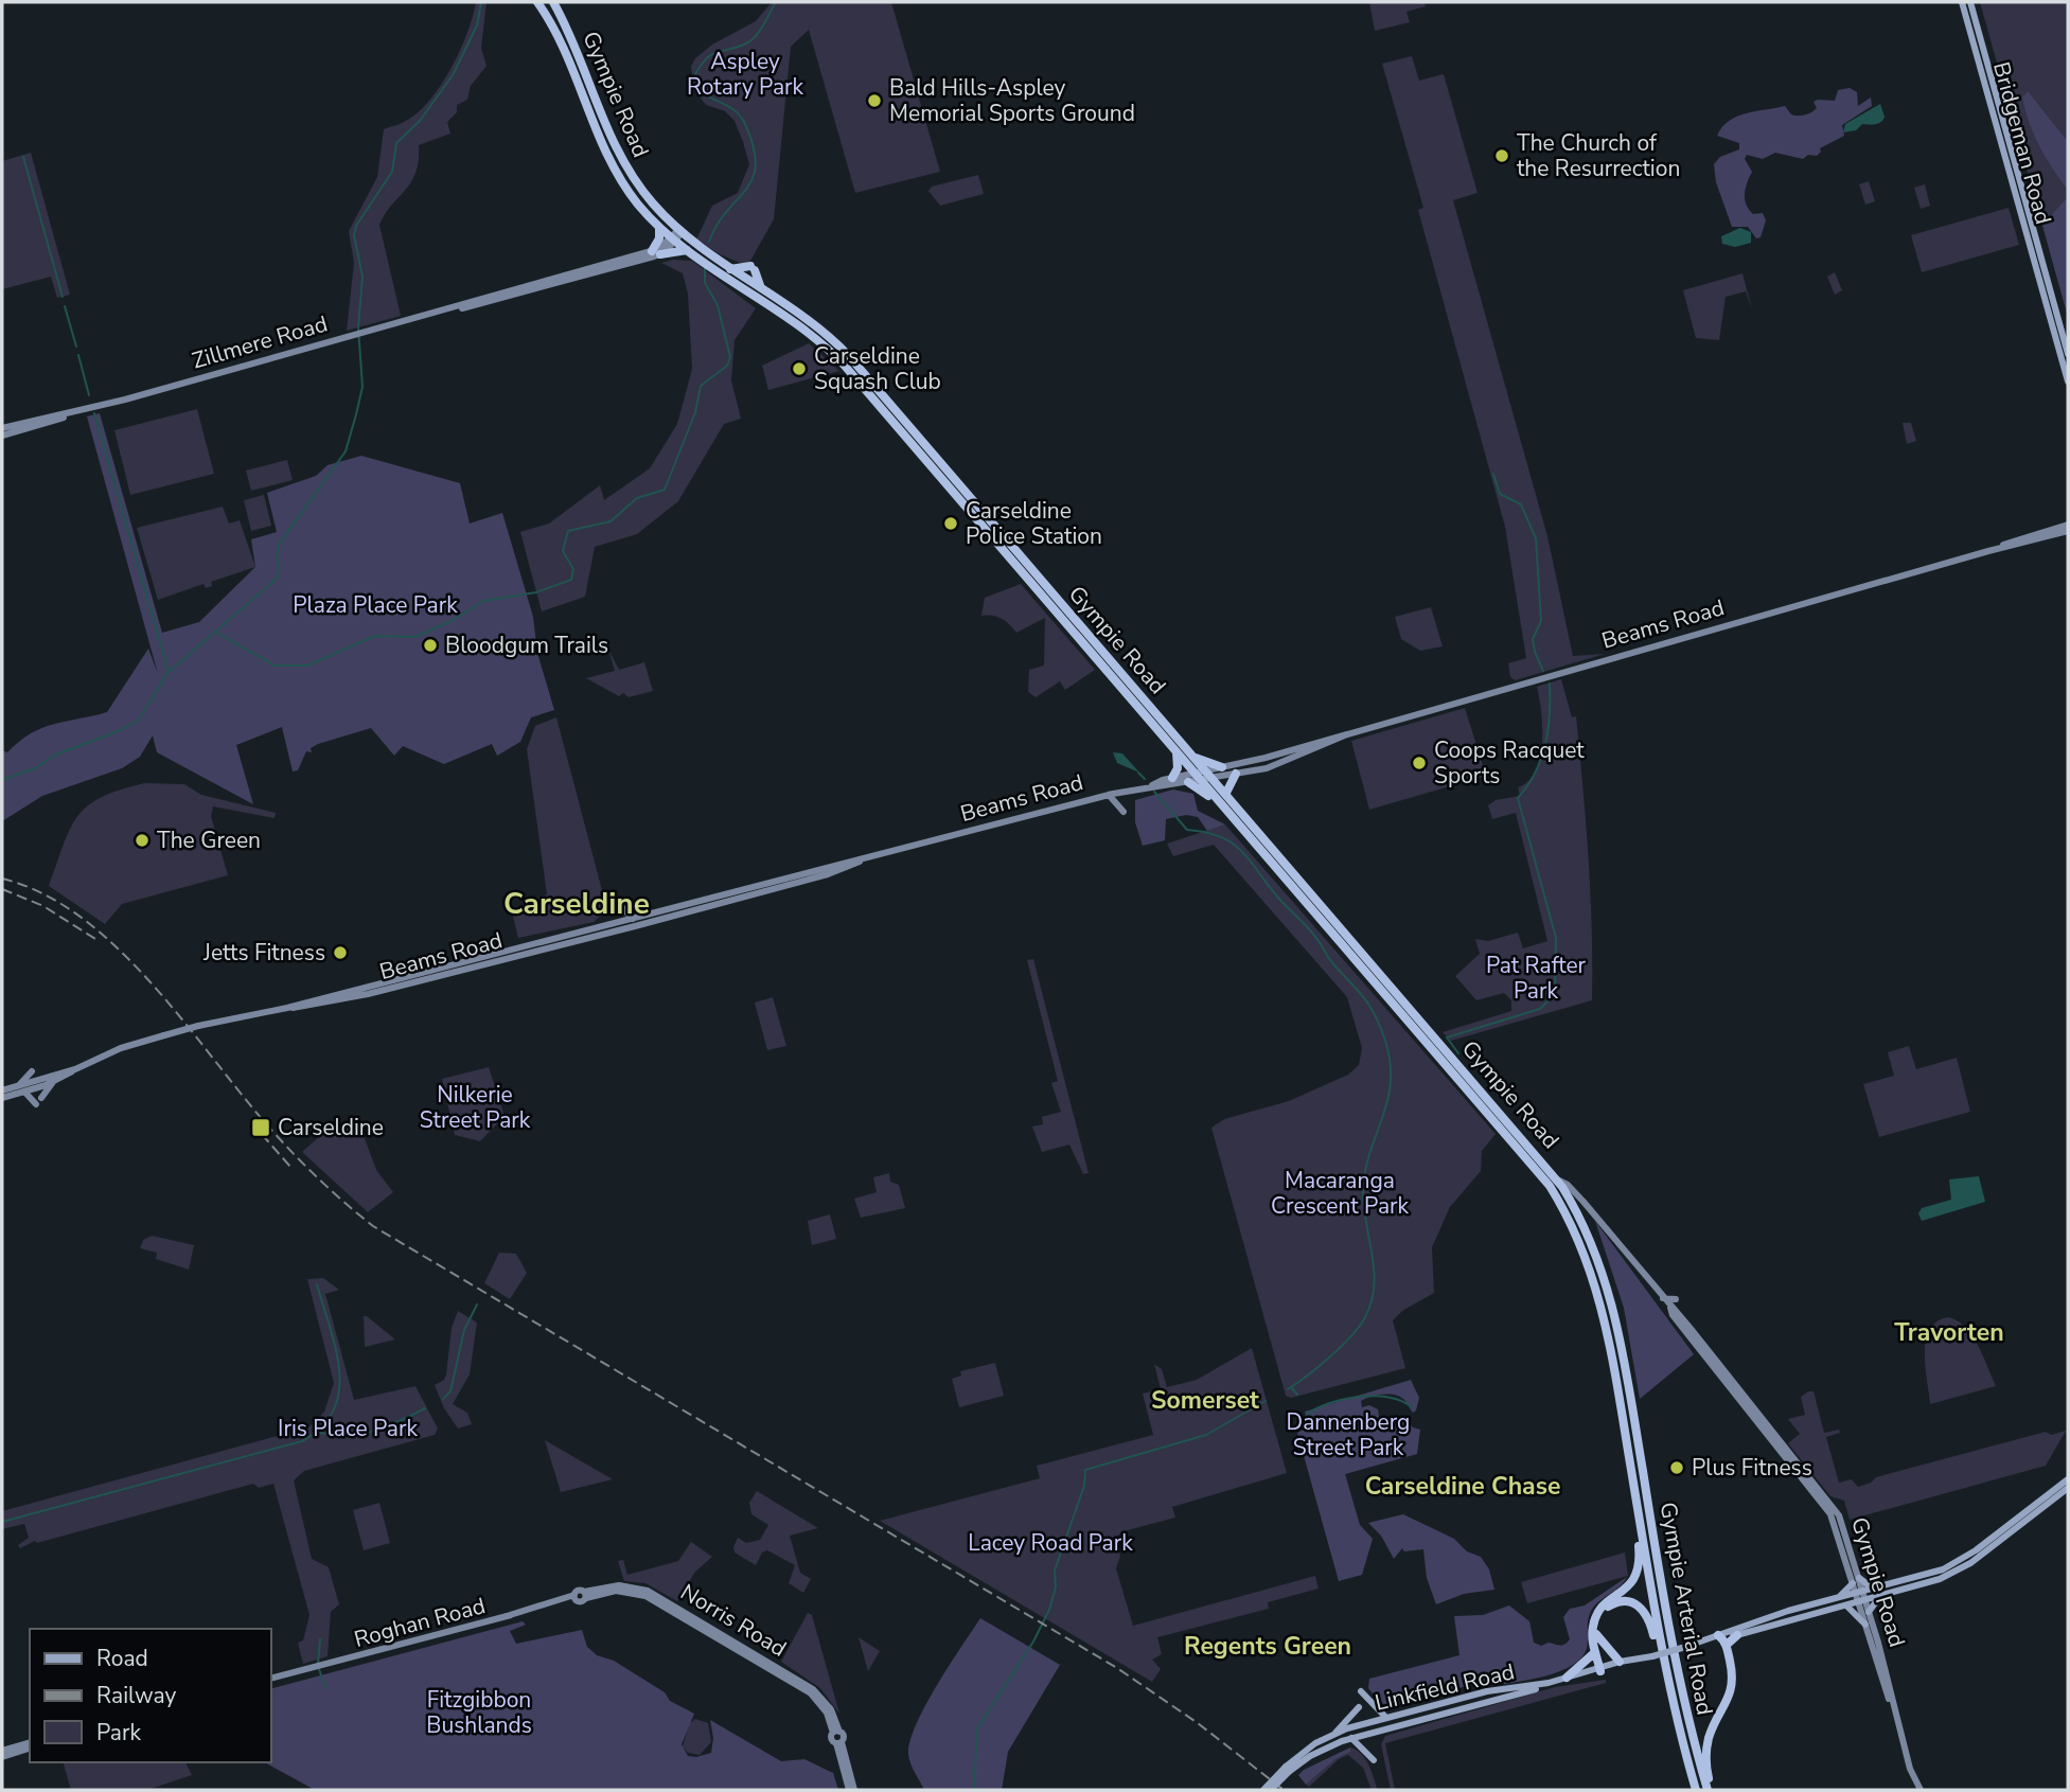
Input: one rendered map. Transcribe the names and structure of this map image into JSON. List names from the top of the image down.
{
  "streets": {
    "highway": ["Gympie Road", "Gympie Arterial Road"],
    "main road": [
      "Bridgeman Road",
      "Zillmere Road",
      "Beams Road",
      "Norris Road",
      "Roghan Road",
      "Linkfield Road"
    ]
  },
  "crossings": [
    ["Gympie Road", "Zillmere Road"],
    ["Gympie Road", "Beams Road"],
    ["Gympie Road", "Gympie Arterial Road"],
    ["Gympie Road", "Linkfield Road"],
    ["Norris Road", "Roghan Road"]
  ],
  "districts": [
    "Carseldine",
    "Travorten",
    "Somerset",
    "Carseldine Chase",
    "Regents Green"
  ],
  "parks": [
    "Aspley Rotary Park",
    "Plaza Place Park",
    "Pat Rafter Park",
    "Nilkerie Street Park",
    "Macaranga Crescent Park",
    "Dannenberg Street Park",
    "Iris Place Park",
    "Lacey Road Park",
    "Fitzgibbon Bushlands"
  ],
  "places": {
    "other": [
      "Bald Hills-Aspley Memorial Sports Ground",
      "The Church of the Resurrection",
      "Carseldine Squash Club",
      "Carseldine Police Station",
      "Bloodgum Trails",
      "Coops Racquet Sports",
      "The Green",
      "Jetts Fitness",
      "Plus Fitness"
    ],
    "transit": ["Carseldine"]
  },
  "legend": ["Road", "Railway", "Park"]
}
